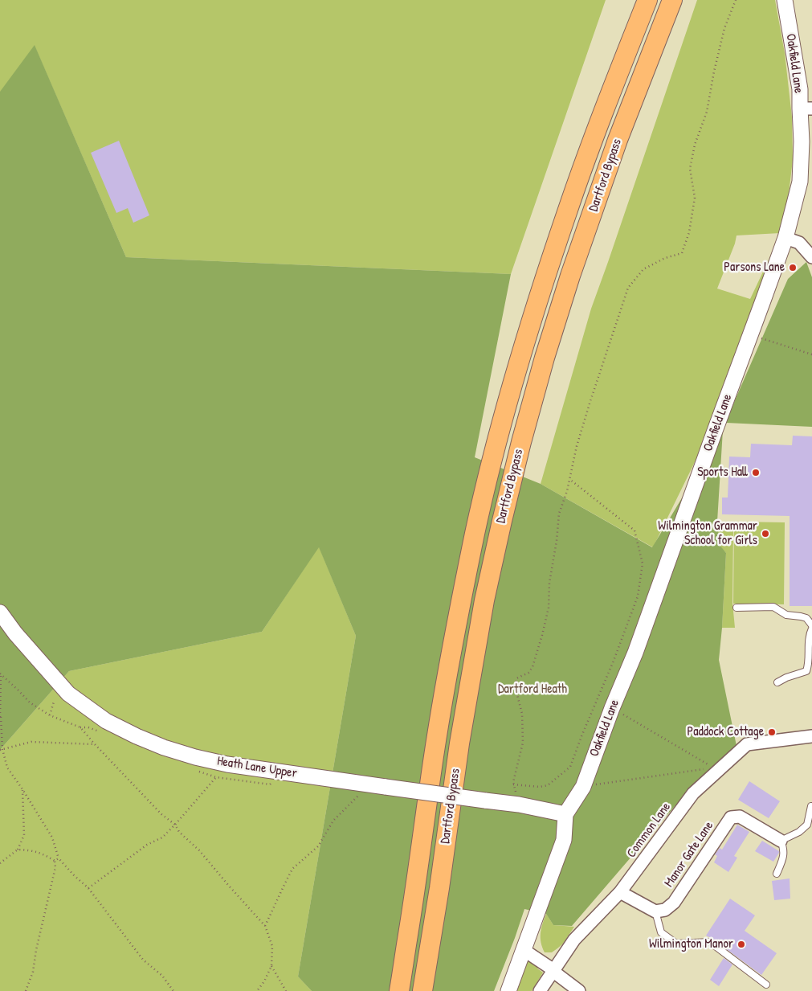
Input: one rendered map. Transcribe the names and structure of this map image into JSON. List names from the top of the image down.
{
  "streets": {
    "highway": ["Dartford Bypass"],
    "street": [
      "Oakfield Lane",
      "Heath Lane Upper",
      "Common Lane",
      "Manor Gate Lane"
    ]
  },
  "crossings": [
    ["Oakfield Lane", "Heath Lane Upper"]
  ],
  "parks": ["Dartford Heath"],
  "places": [
    "Parsons Lane",
    "Sports Hall",
    "Wilmington Grammar School for Girls",
    "Paddock Cottage",
    "Wilmington Manor"
  ]
}
